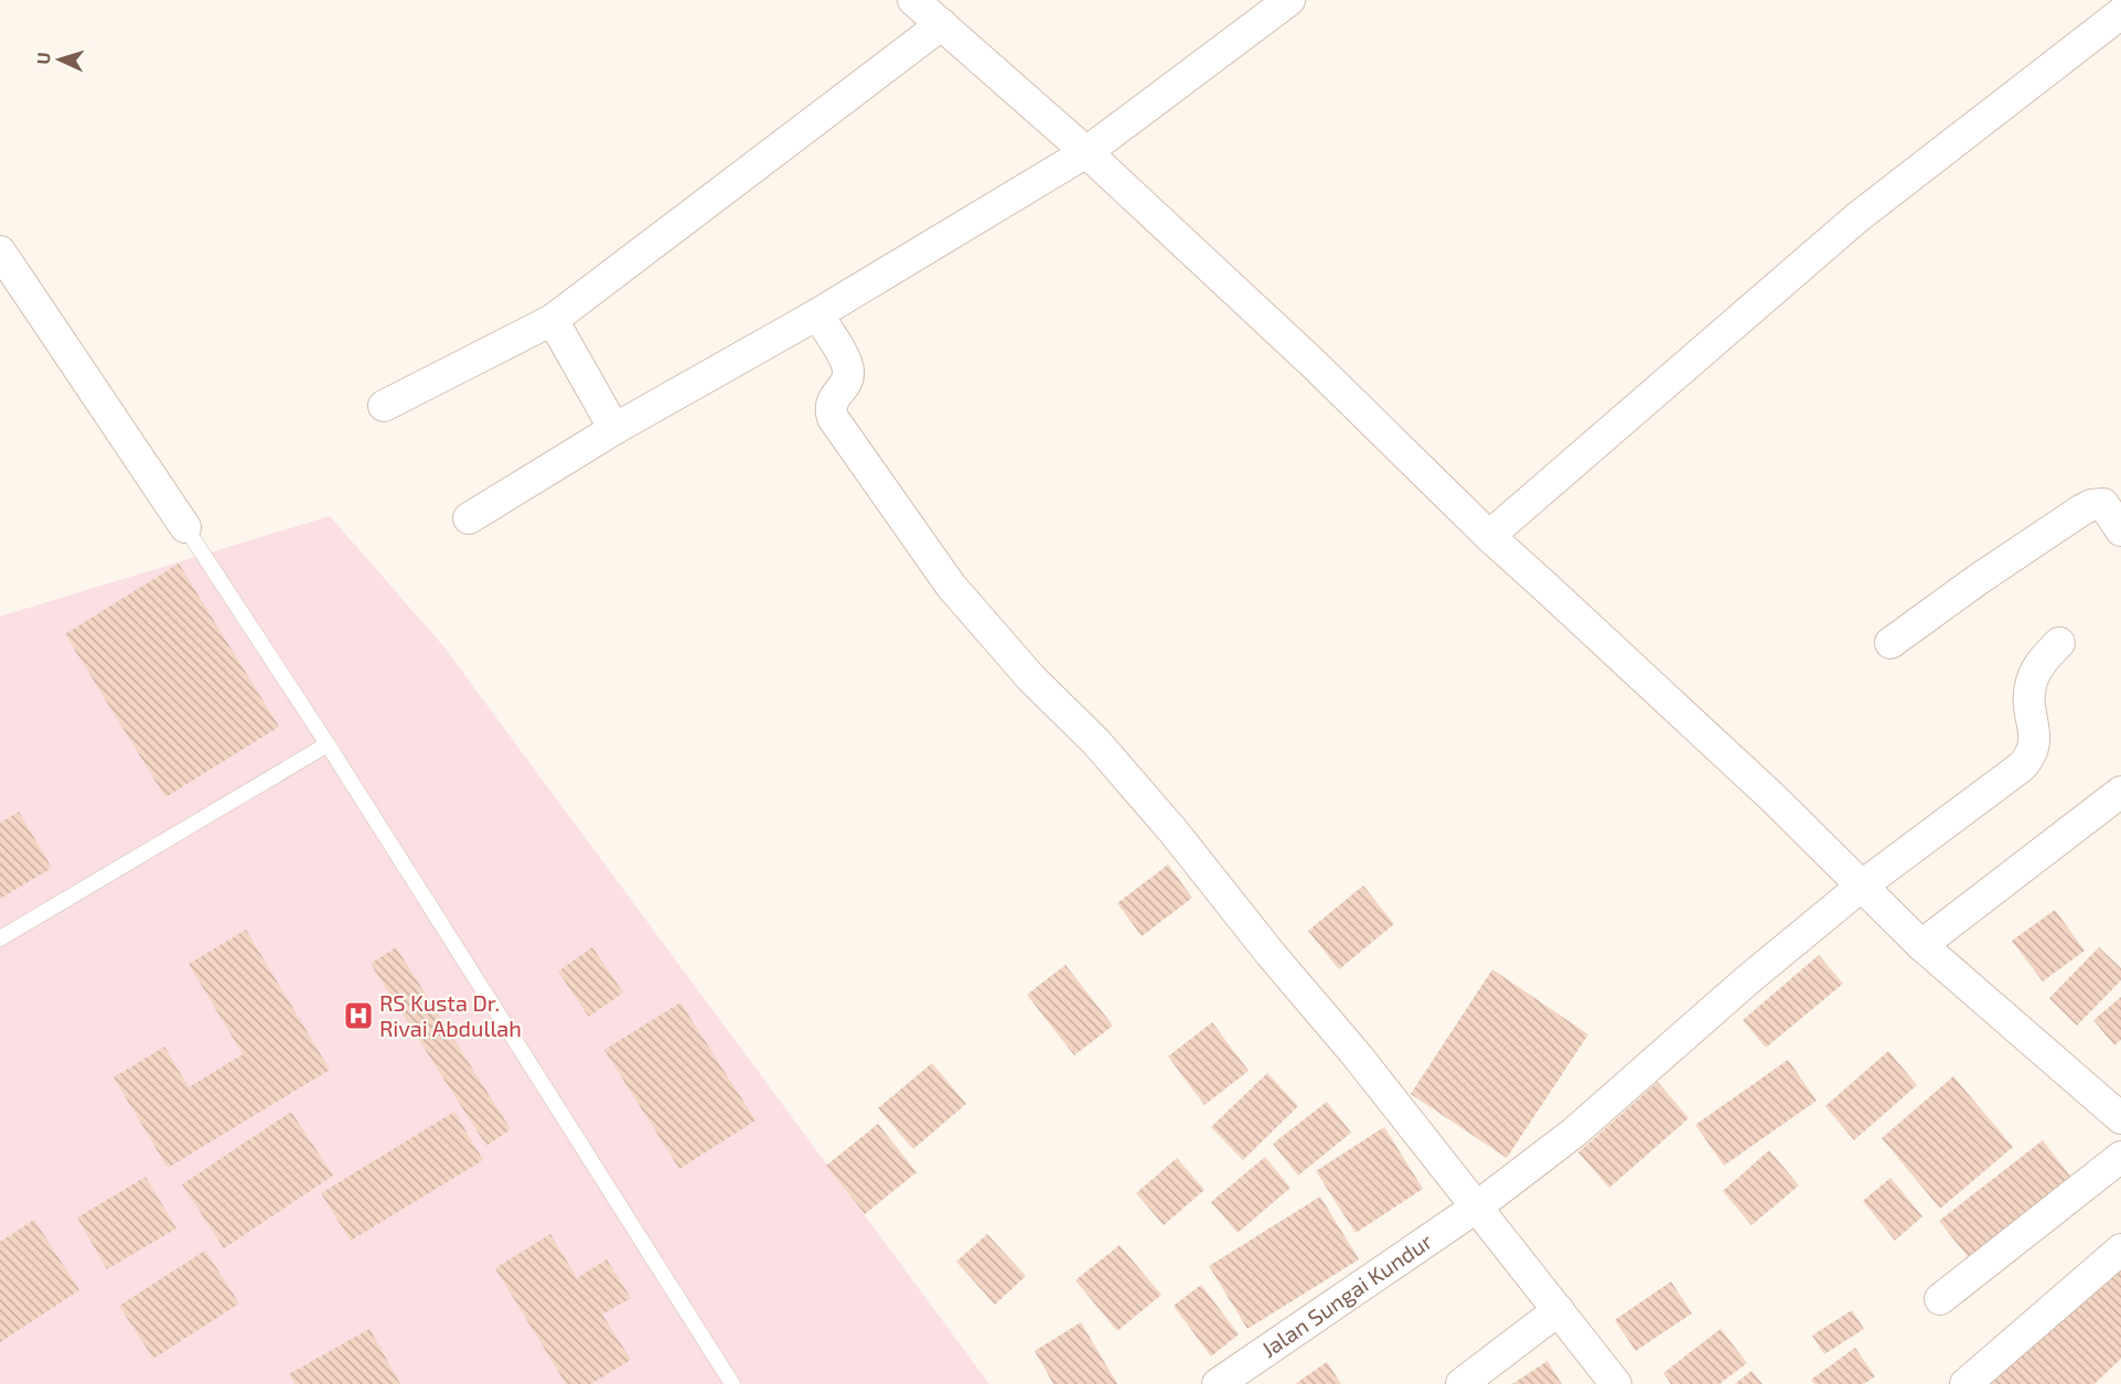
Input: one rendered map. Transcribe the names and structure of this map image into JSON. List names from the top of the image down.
{
  "streets": {
    "street": ["Jalan Sungai Kundur"]
  },
  "places": {
    "hospital": ["RS Kusta Dr. Rivai Abdullah"]
  },
  "north": "left"
}
